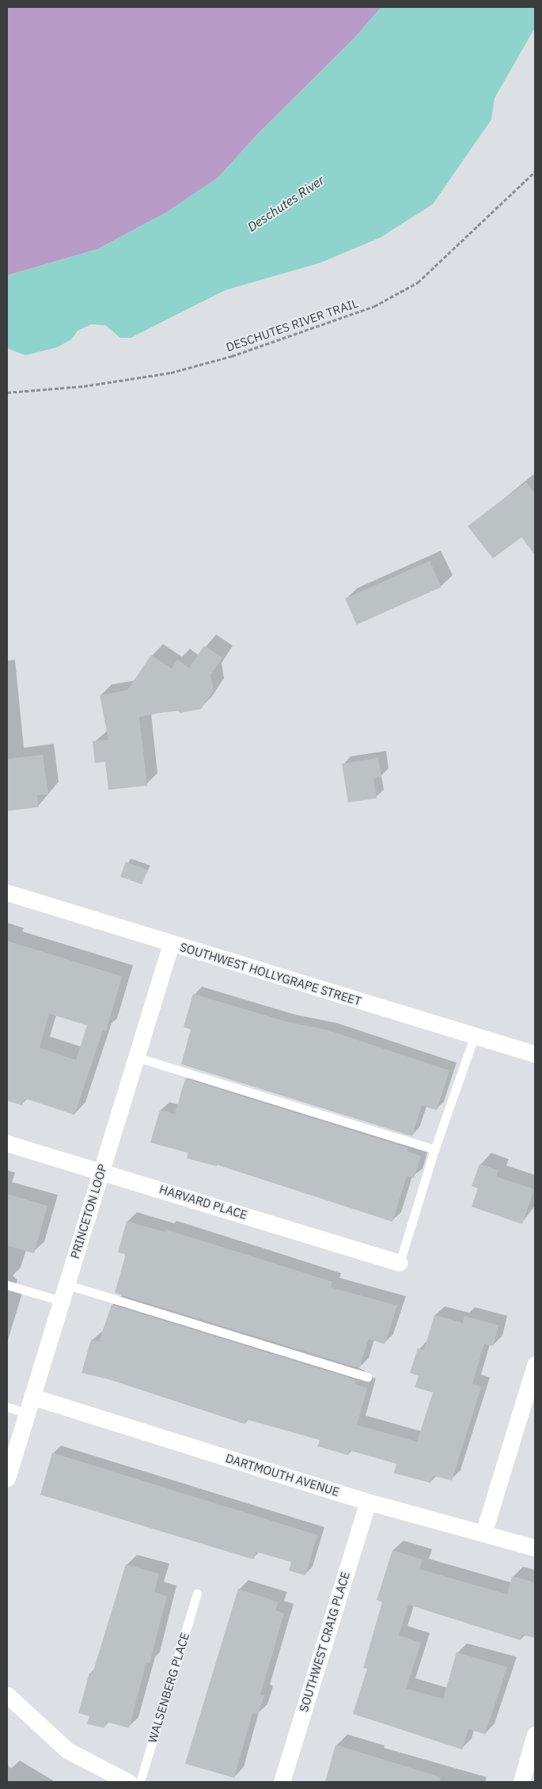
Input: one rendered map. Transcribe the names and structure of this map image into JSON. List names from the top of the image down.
{
  "streets": {
    "street": [
      "SOUTHWEST HOLLYGRAPE STREET",
      "HARVARD PLACE",
      "PRINCETON LOOP",
      "DARTMOUTH AVENUE",
      "SOUTHWEST CRAIG PLACE"
    ],
    "lane": ["WALSENBERG PLACE"],
    "path": ["DESCHUTES RIVER TRAIL"]
  },
  "crossings": [
    ["SOUTHWEST HOLLYGRAPE STREET", "PRINCETON LOOP"],
    ["HARVARD PLACE", "PRINCETON LOOP"],
    ["PRINCETON LOOP", "DARTMOUTH AVENUE"],
    ["DARTMOUTH AVENUE", "SOUTHWEST CRAIG PLACE"]
  ],
  "water": ["Deschutes River"]
}
